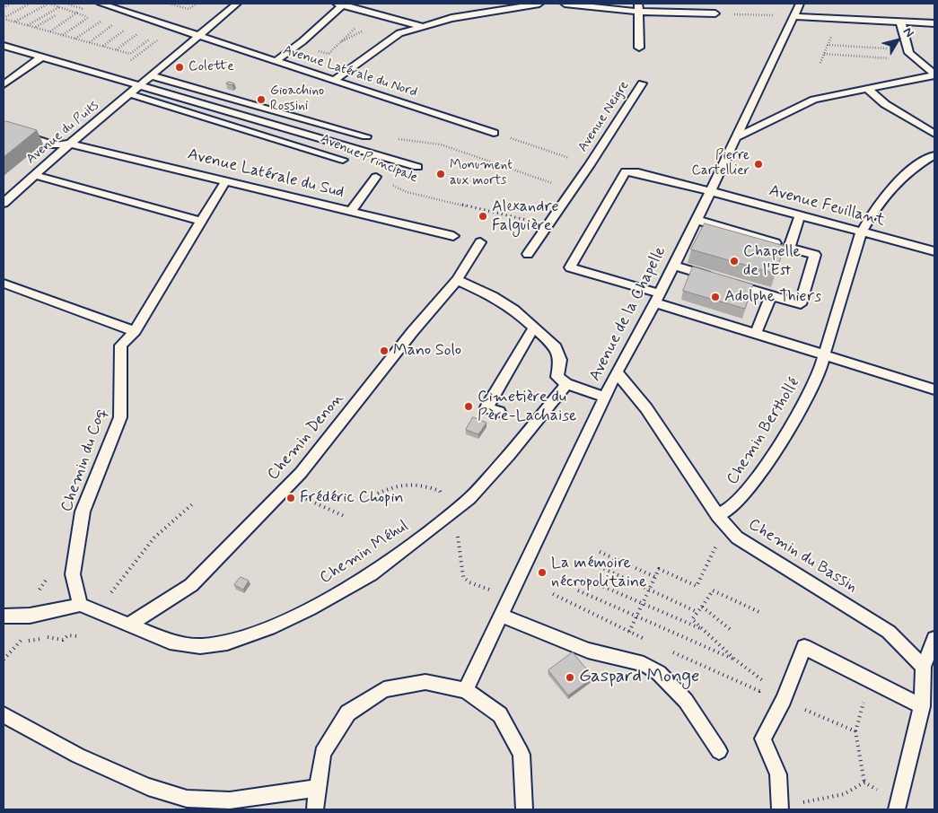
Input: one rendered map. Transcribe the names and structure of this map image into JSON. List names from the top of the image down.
{
  "streets": {
    "lane": [
      "Avenue Latérale du Nord",
      "Avenue Neigre",
      "Avenue du Puits",
      "Avenue Principale",
      "Avenue Latérale du Sud",
      "Avenue Feuillant",
      "Avenue de la Chapelle",
      "Chemin Berthollé",
      "Chemin Denon",
      "Chemin du Coq",
      "Chemin Méhul",
      "Chemin du Bassin"
    ]
  },
  "crossings": [
    ["Avenue Latérale du Nord", "Avenue du Puits"],
    ["Avenue du Puits", "Avenue Principale"],
    ["Avenue du Puits", "Avenue Latérale du Sud"],
    ["Avenue Feuillant", "Avenue de la Chapelle"],
    ["Avenue Feuillant", "Chemin Berthollé"],
    ["Avenue de la Chapelle", "Chemin du Bassin"],
    ["Chemin Berthollé", "Chemin du Bassin"],
    ["Chemin Denon", "Chemin Méhul"],
    ["Chemin du Coq", "Chemin Méhul"]
  ],
  "places": [
    "Colette",
    "Gioachino Rossini",
    "Pierre Cartellier",
    "Monument aux morts",
    "Alexandre Falguière",
    "Chapelle de l'Est",
    "Adolphe Thiers",
    "Mano Solo",
    "Cimetière du Père-Lachaise",
    "Frédéric Chopin",
    "La mémoire nécropolitaine",
    "Gaspard Monge"
  ],
  "north": "top right"
}
